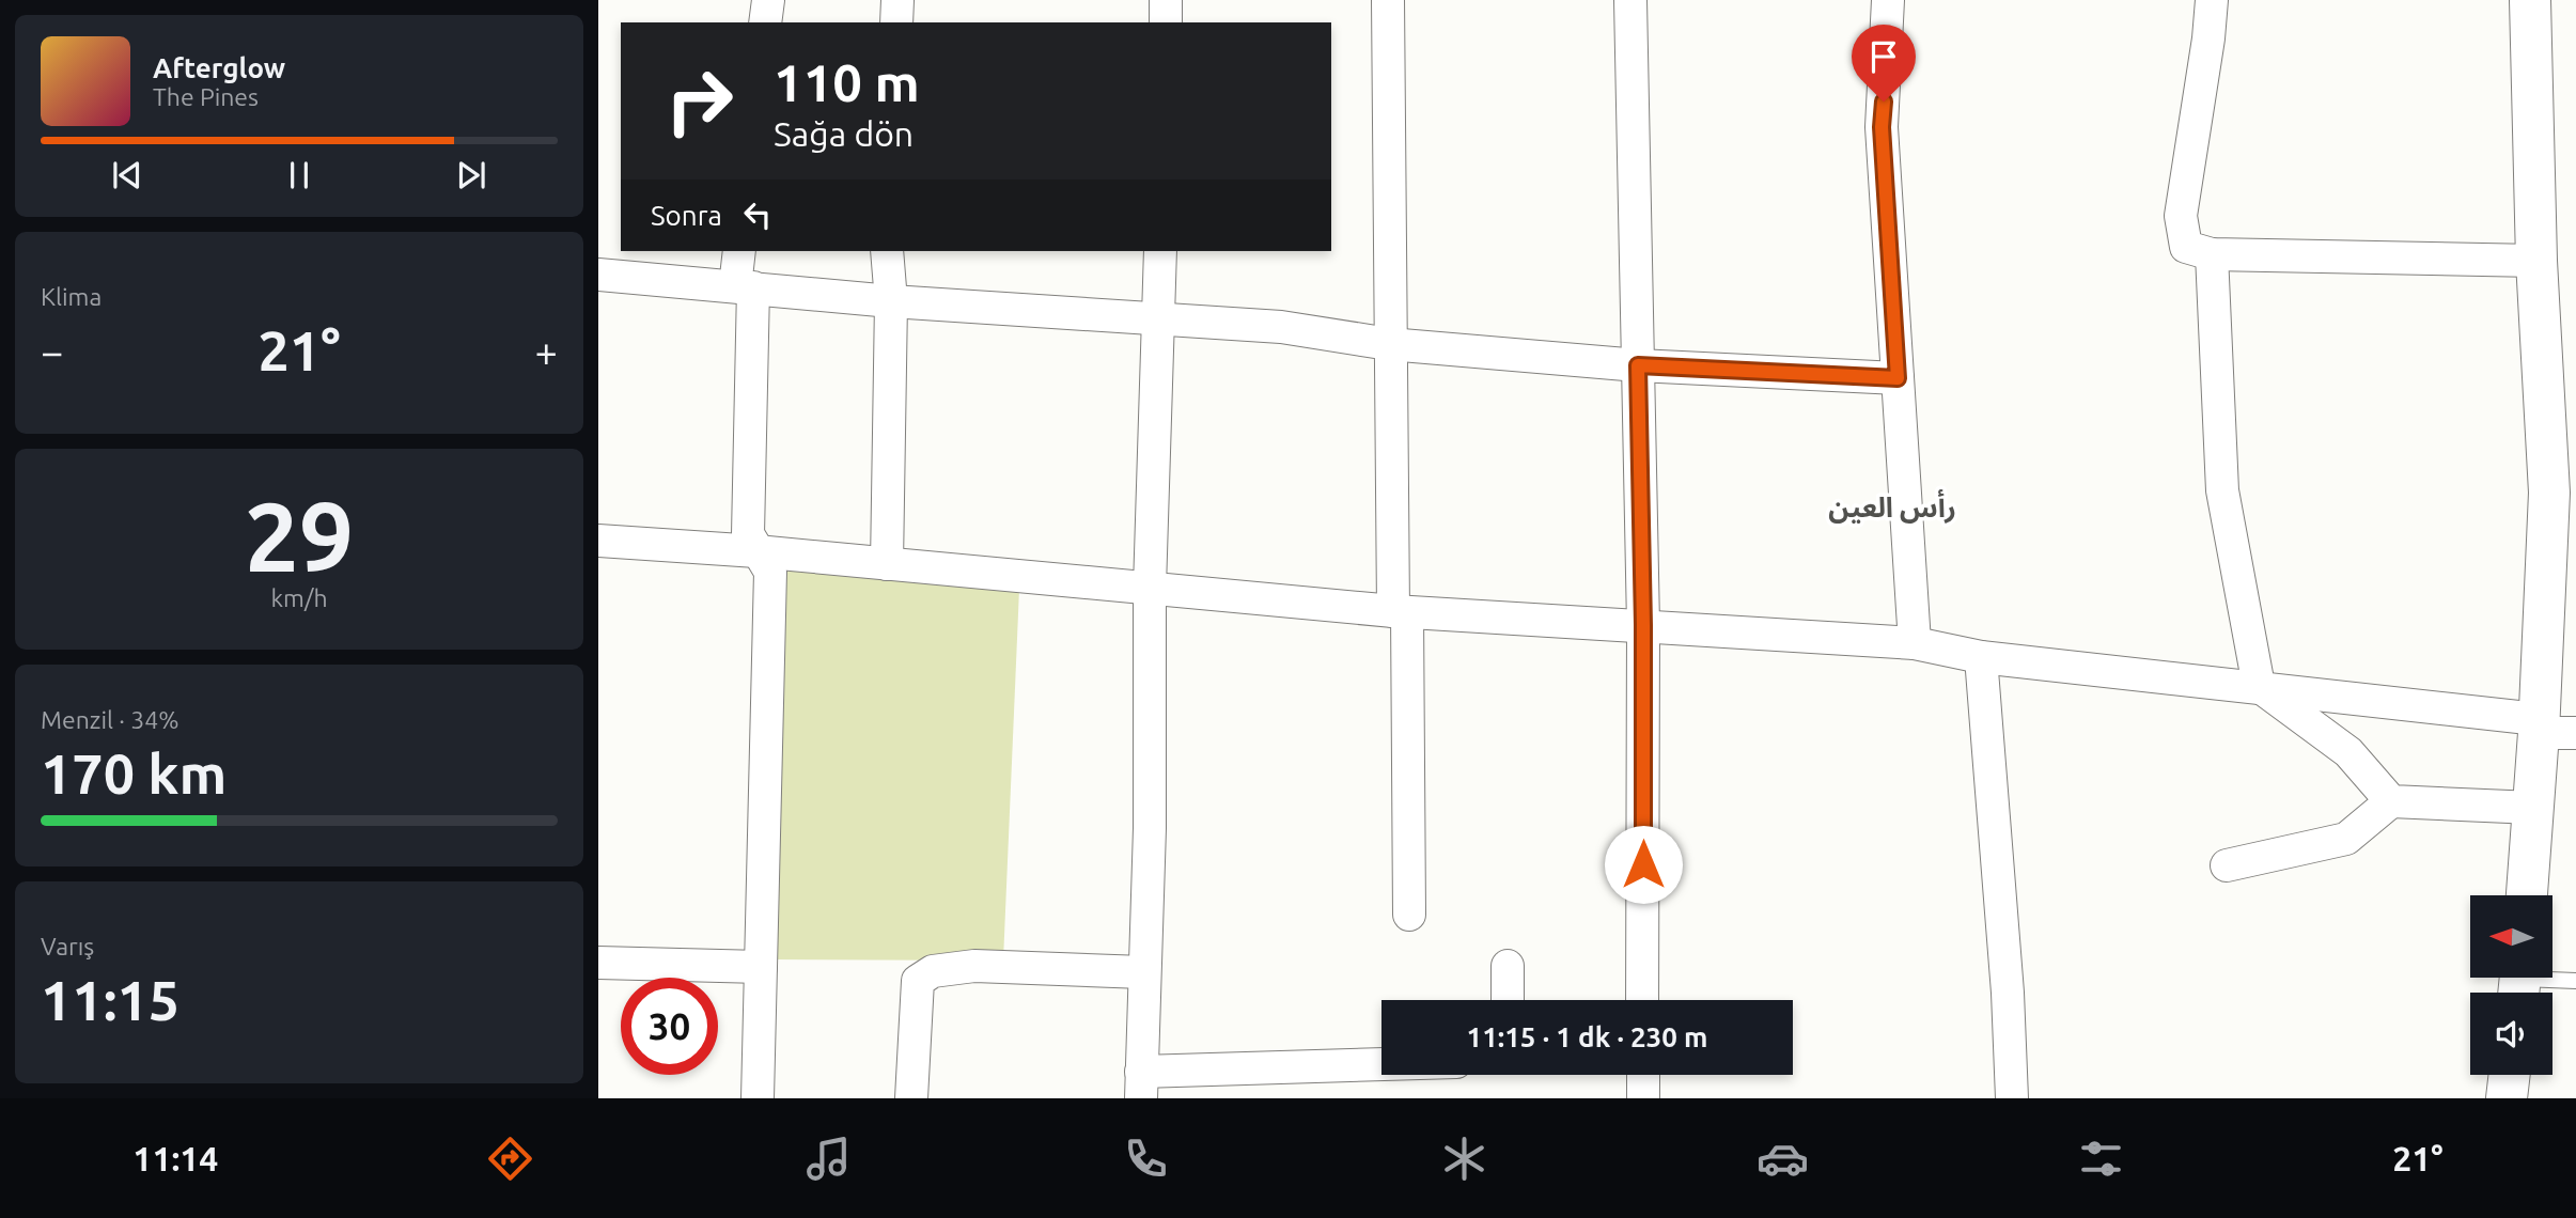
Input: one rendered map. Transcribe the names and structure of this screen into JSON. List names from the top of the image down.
{
  "districts": ["رأس العين"],
  "north": "left",
  "page": {
    "turn": ["110 m", "Sağa dön"],
    "song": ["Afterglow", "The Pines"],
    "then": "Sonra",
    "tile": [
      "Klima",
      ["29", "km/h"],
      ["Menzil · 34%", "170 km"],
      ["Varış", "11:15"]
    ],
    "heat": ["−", "21°", "+"],
    "limit": "30",
    "trip": "11:15 · 1 dk · 230 m",
    "tabs": ["11:14", "21°"]
  }
}
